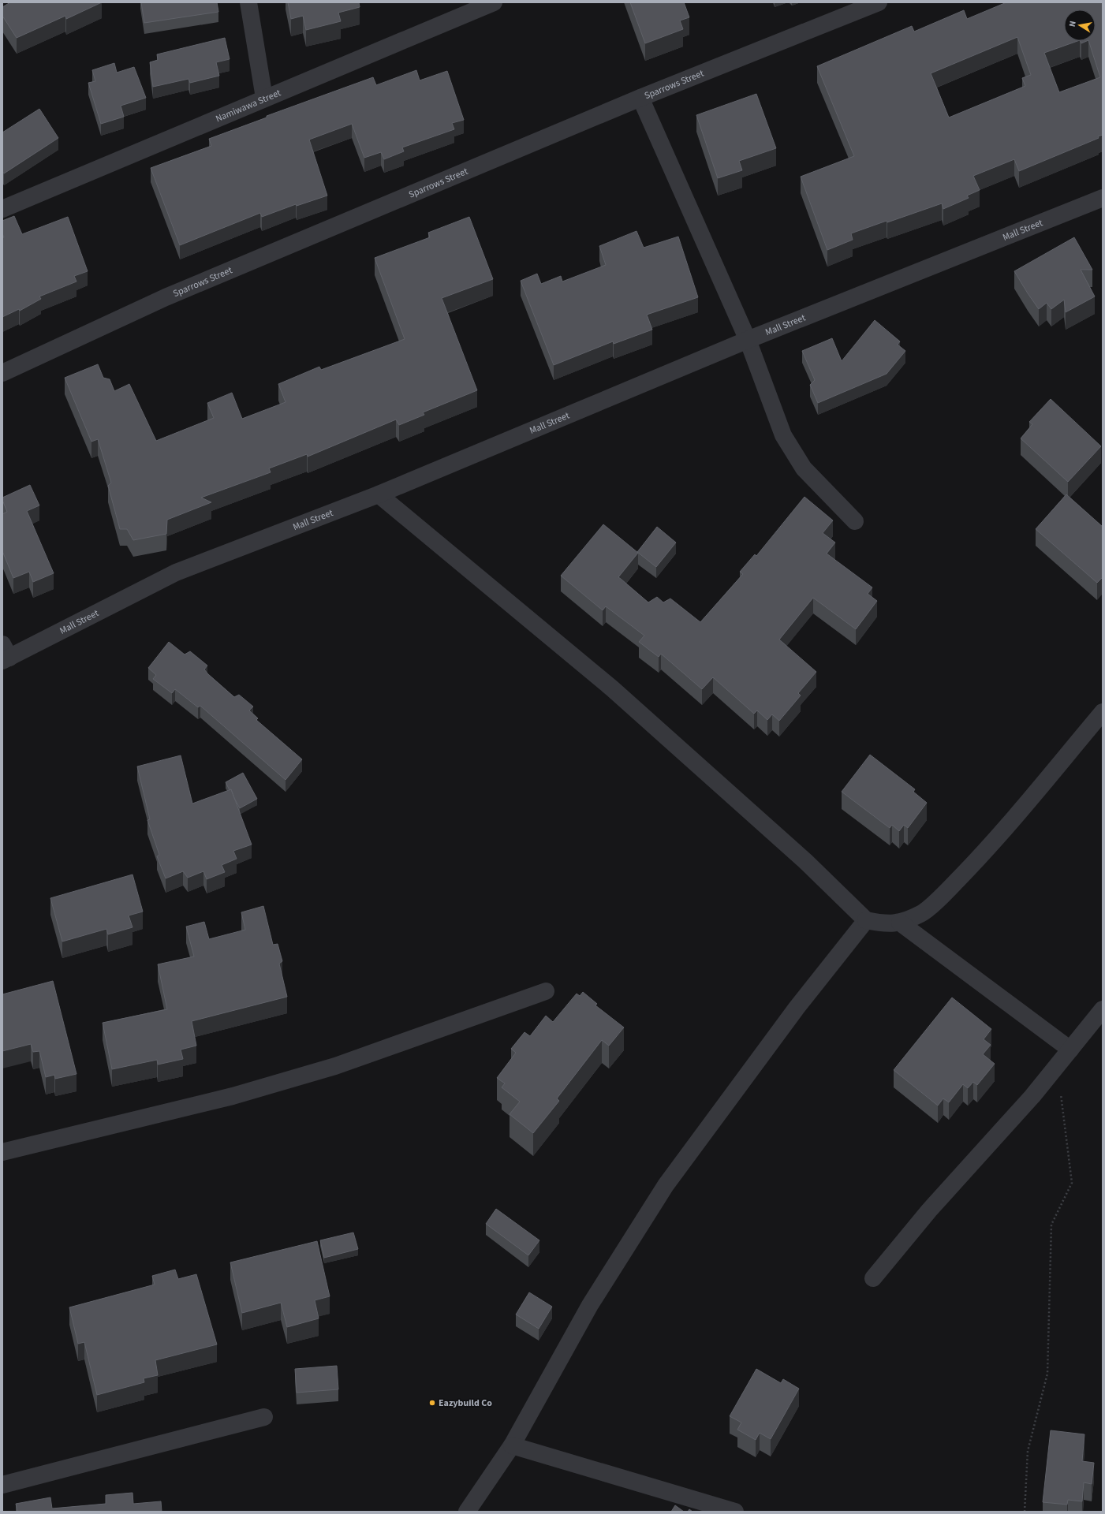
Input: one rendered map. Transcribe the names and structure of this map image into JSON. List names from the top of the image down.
{
  "streets": {
    "street": ["Sparrows Street", "Namiwawa Street", "Mall Street"]
  },
  "places": ["Eazybuild Co"],
  "north": "left"
}
